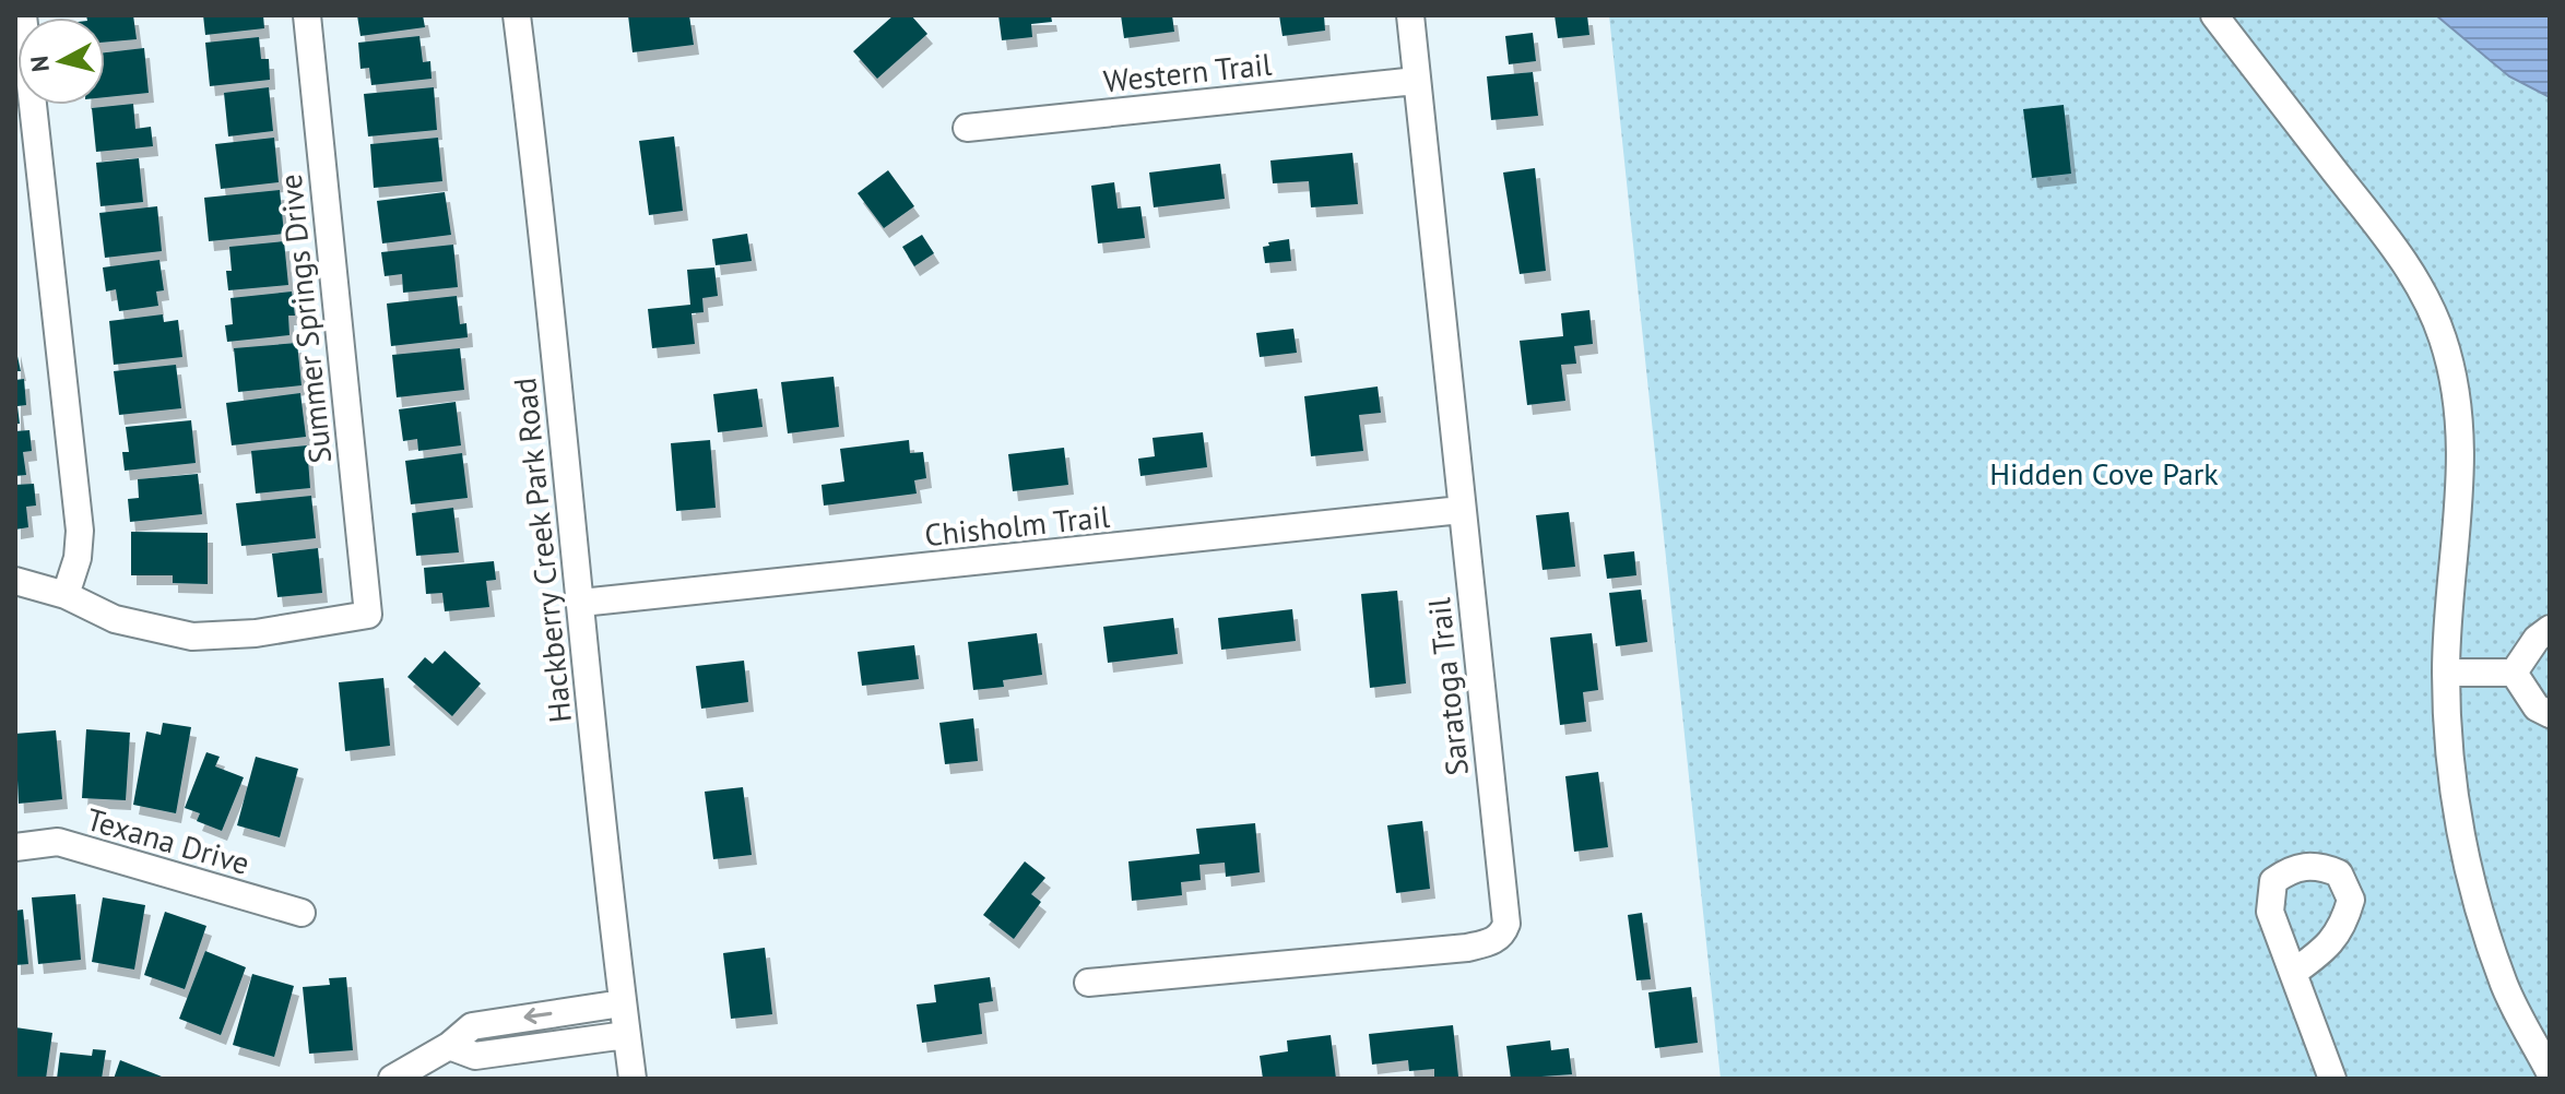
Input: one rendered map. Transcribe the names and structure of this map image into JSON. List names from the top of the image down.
{
  "streets": {
    "street": [
      "Western Trail",
      "Summer Springs Drive",
      "Chisholm Trail",
      "Hackberry Creek Park Road",
      "Saratoga Trail",
      "Texana Drive"
    ]
  },
  "crossings": [
    ["Western Trail", "Saratoga Trail"],
    ["Chisholm Trail", "Hackberry Creek Park Road"],
    ["Chisholm Trail", "Saratoga Trail"]
  ],
  "parks": ["Hidden Cove Park"],
  "north": "left"
}
